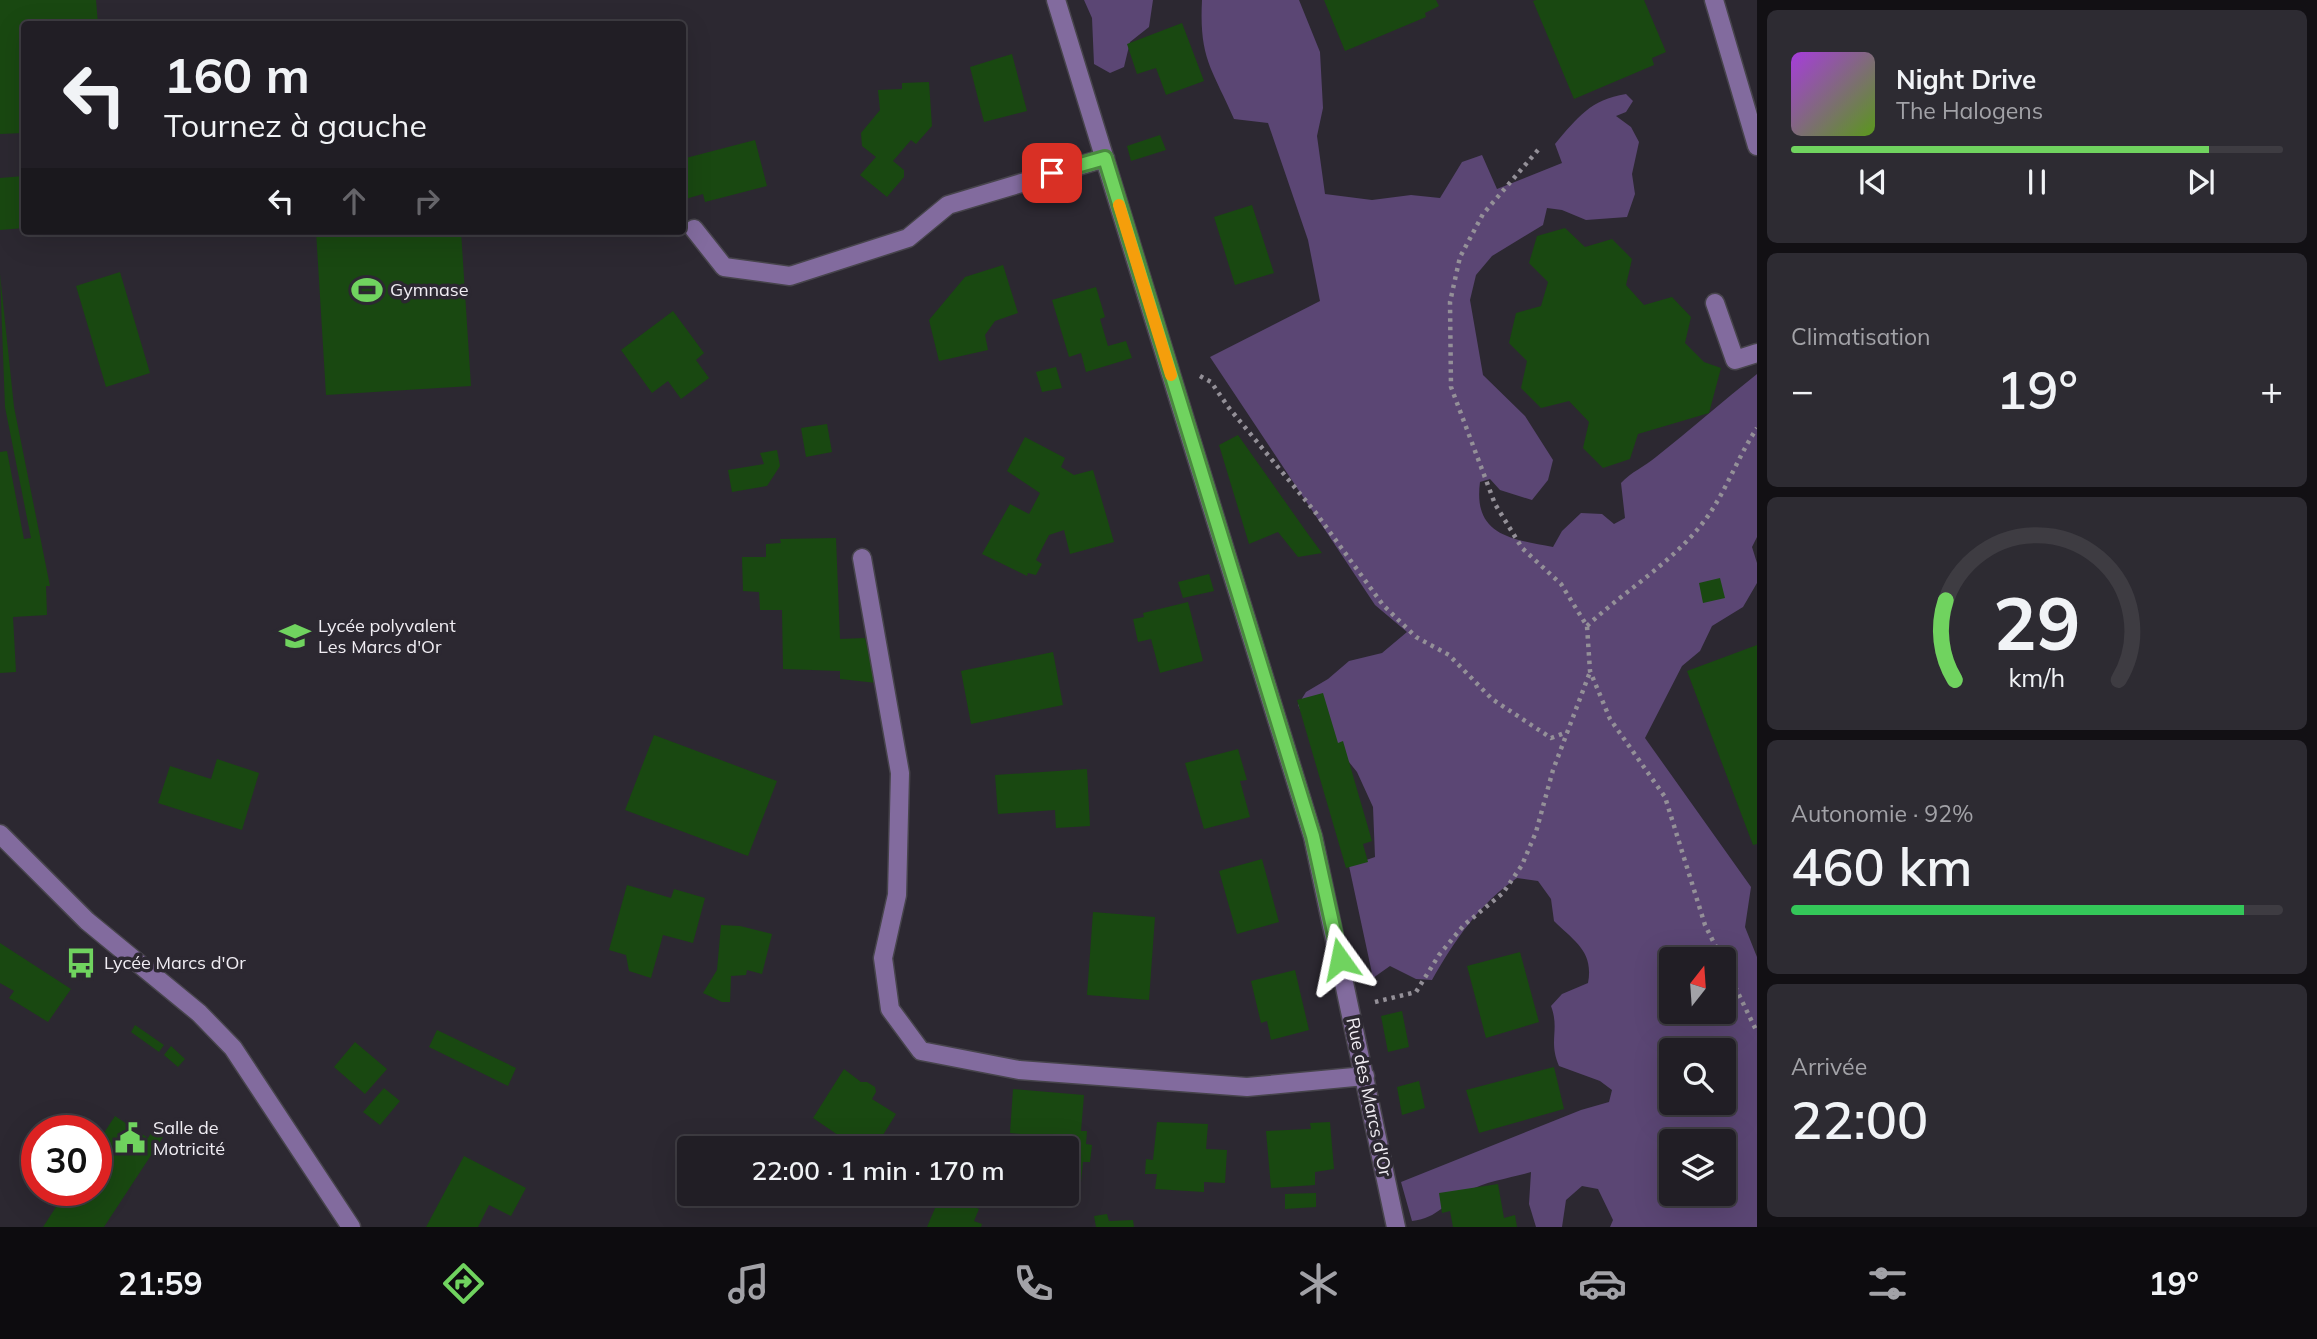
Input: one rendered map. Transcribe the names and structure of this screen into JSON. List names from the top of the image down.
{
  "streets": {
    "street": ["Rue des Marcs d'Or"]
  },
  "places": {
    "sports": ["Gymnase"],
    "school or university": ["Lycée polyvalent Les Marcs d'Or"],
    "bus stop": ["Lycée Marcs d'Or"],
    "public building": ["Salle de Motricité"]
  },
  "north": "top",
  "page": {
    "turn": ["160 m", "Tournez à gauche"],
    "song": ["Night Drive", "The Halogens"],
    "tile": [
      "Climatisation",
      ["Autonomie · 92%", "460 km"],
      ["Arrivée", "22:00"]
    ],
    "heat": ["−", "19°", "+"],
    "limit": "30",
    "trip": "22:00 · 1 min · 170 m",
    "tabs": ["21:59", "19°"],
    "gauge": ["29", "km/h"]
  }
}
